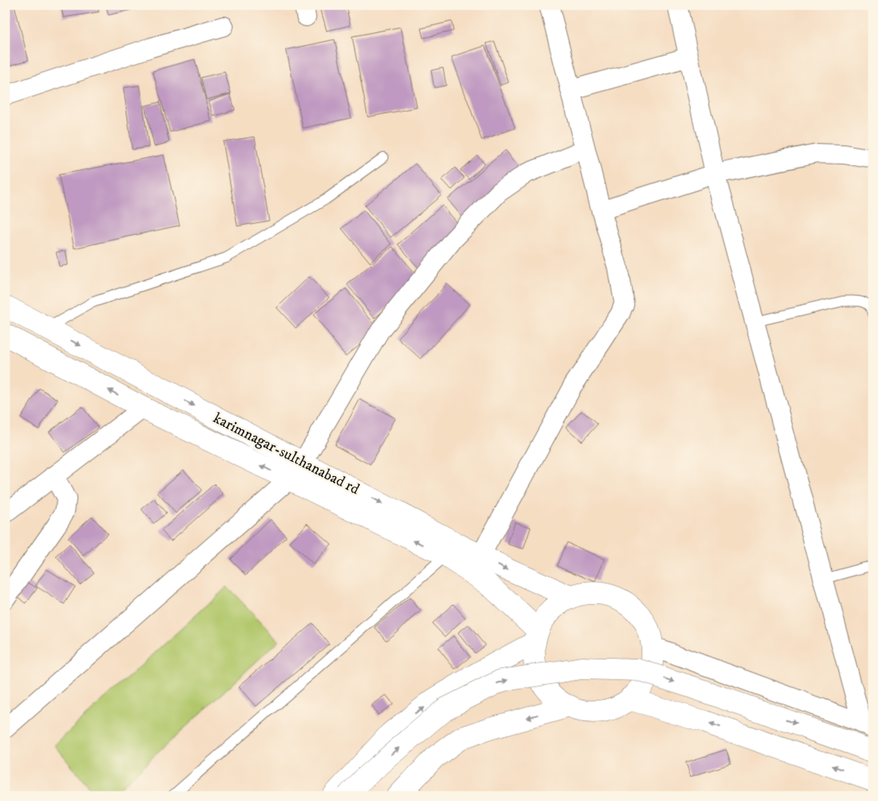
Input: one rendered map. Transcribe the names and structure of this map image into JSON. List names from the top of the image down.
{
  "streets": {
    "highway": ["karimnagar-sulthanabad rd"]
  }
}
